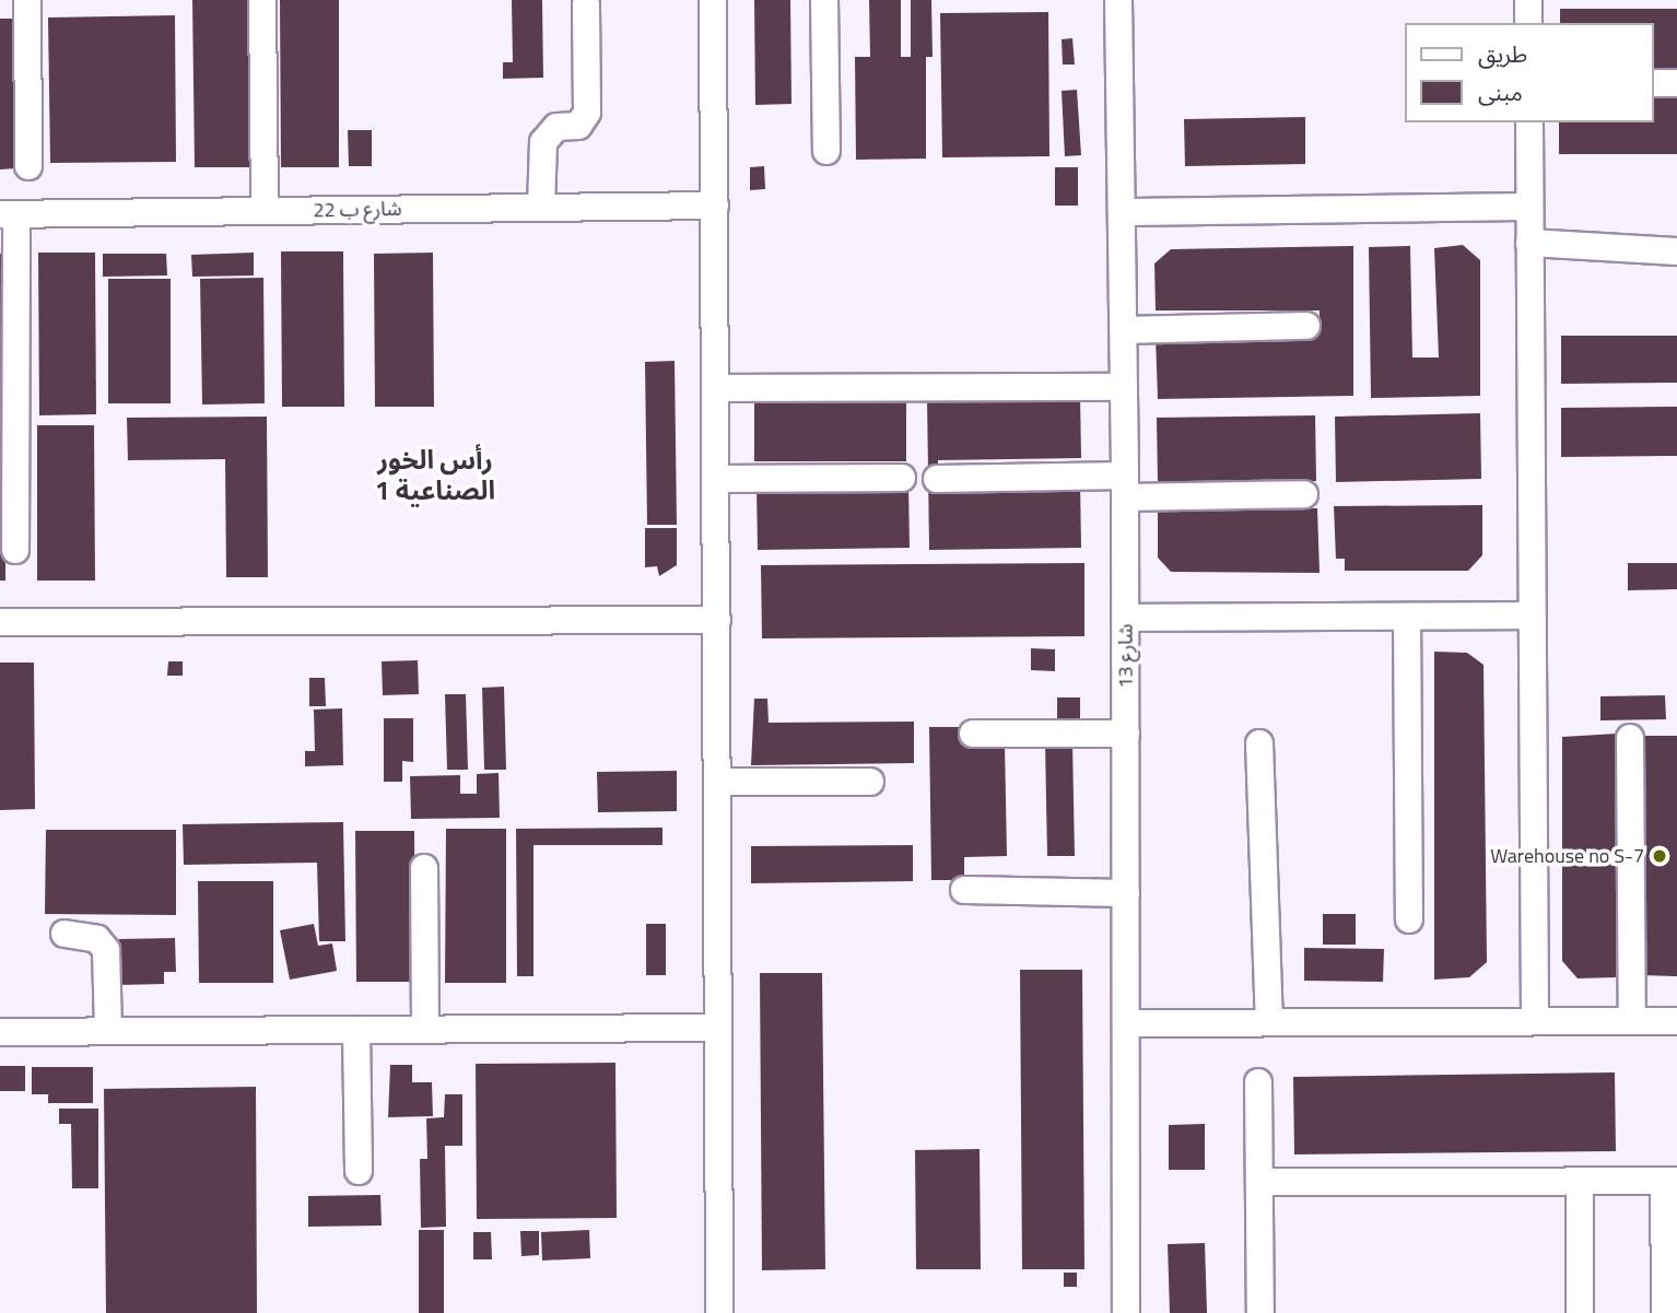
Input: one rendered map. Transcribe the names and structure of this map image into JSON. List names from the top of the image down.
{
  "streets": {
    "street": ["شارع ب 22", "شارع 13"]
  },
  "districts": ["رأس الخور الصناعية 1"],
  "places": ["Warehouse no S-7"],
  "legend": ["طريق", "مبنى"]
}
